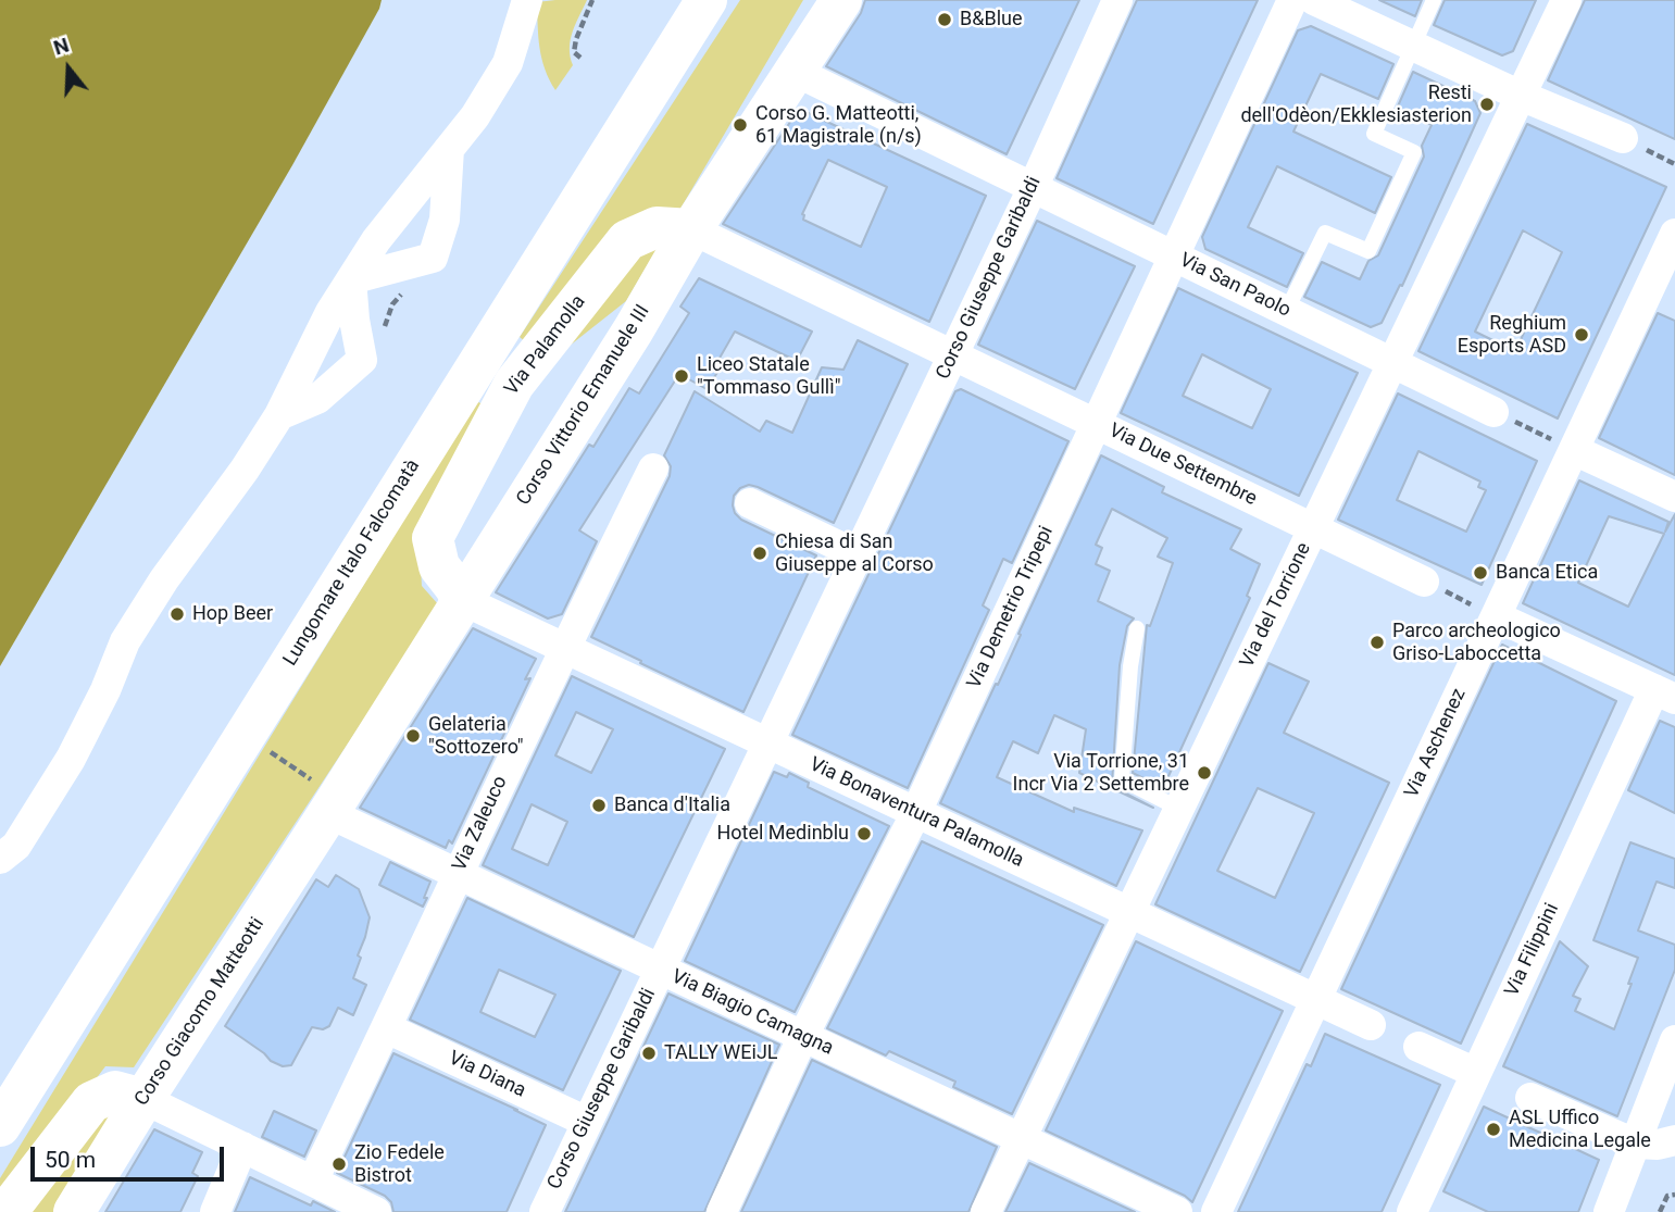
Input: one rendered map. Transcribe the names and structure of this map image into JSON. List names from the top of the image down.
{
  "streets": {
    "main road": [
      "Via Palamolla",
      "Corso Vittorio Emanuele III",
      "Lungomare Italo Falcomatà",
      "Corso Giacomo Matteotti"
    ],
    "street": [
      "Corso Giuseppe Garibaldi",
      "Via San Paolo",
      "Via Due Settembre",
      "Via del Torrione",
      "Via Demetrio Tripepi",
      "Via Aschenez",
      "Via Bonaventura Palamolla",
      "Via Zaleuco",
      "Via Filippini",
      "Via Biagio Camagna",
      "Via Diana"
    ]
  },
  "crossings": [
    ["Corso Giuseppe Garibaldi", "Via San Paolo"],
    ["Corso Giuseppe Garibaldi", "Via Due Settembre"],
    ["Corso Giuseppe Garibaldi", "Via Bonaventura Palamolla"],
    ["Corso Giuseppe Garibaldi", "Via Biagio Camagna"],
    ["Corso Giuseppe Garibaldi", "Via Diana"],
    ["Via San Paolo", "Corso Vittorio Emanuele III"],
    ["Via San Paolo", "Via del Torrione"],
    ["Via San Paolo", "Via Demetrio Tripepi"],
    ["Via Palamolla", "Corso Vittorio Emanuele III"],
    ["Via Palamolla", "Via Due Settembre"],
    ["Via Palamolla", "Via Bonaventura Palamolla"],
    ["Corso Vittorio Emanuele III", "Via Due Settembre"],
    ["Corso Vittorio Emanuele III", "Via Bonaventura Palamolla"],
    ["Corso Vittorio Emanuele III", "Corso Giacomo Matteotti"],
    ["Corso Vittorio Emanuele III", "Via Biagio Camagna"],
    ["Via Due Settembre", "Via del Torrione"],
    ["Via Due Settembre", "Via Demetrio Tripepi"],
    ["Via del Torrione", "Via Bonaventura Palamolla"],
    ["Via del Torrione", "Via Biagio Camagna"],
    ["Via Demetrio Tripepi", "Via Bonaventura Palamolla"],
    ["Via Demetrio Tripepi", "Via Biagio Camagna"],
    ["Via Aschenez", "Via Bonaventura Palamolla"],
    ["Via Bonaventura Palamolla", "Via Zaleuco"],
    ["Via Zaleuco", "Via Biagio Camagna"],
    ["Via Zaleuco", "Via Diana"],
    ["Corso Giacomo Matteotti", "Via Biagio Camagna"]
  ],
  "places": [
    "B&Blue",
    "Resti dell'Odèon/Ekklesiasterion",
    "Corso G. Matteotti, 61 Magistrale (n/s)",
    "Reghium Esports ASD",
    "Liceo Statale \"Tommaso Gullì\"",
    "Chiesa di San Giuseppe al Corso",
    "Banca Etica",
    "Hop Beer",
    "Parco archeologico Griso-Laboccetta",
    "Gelateria \"Sottozero\"",
    "Via Torrione, 31 Incr Via 2 Settembre",
    "Banca d'Italia",
    "Hotel Medinblu",
    "TALLY WEiJL",
    "ASL Uffico Medicina Legale",
    "Zio Fedele Bistrot"
  ],
  "scale_bar": "50 m",
  "north": "top"
}
